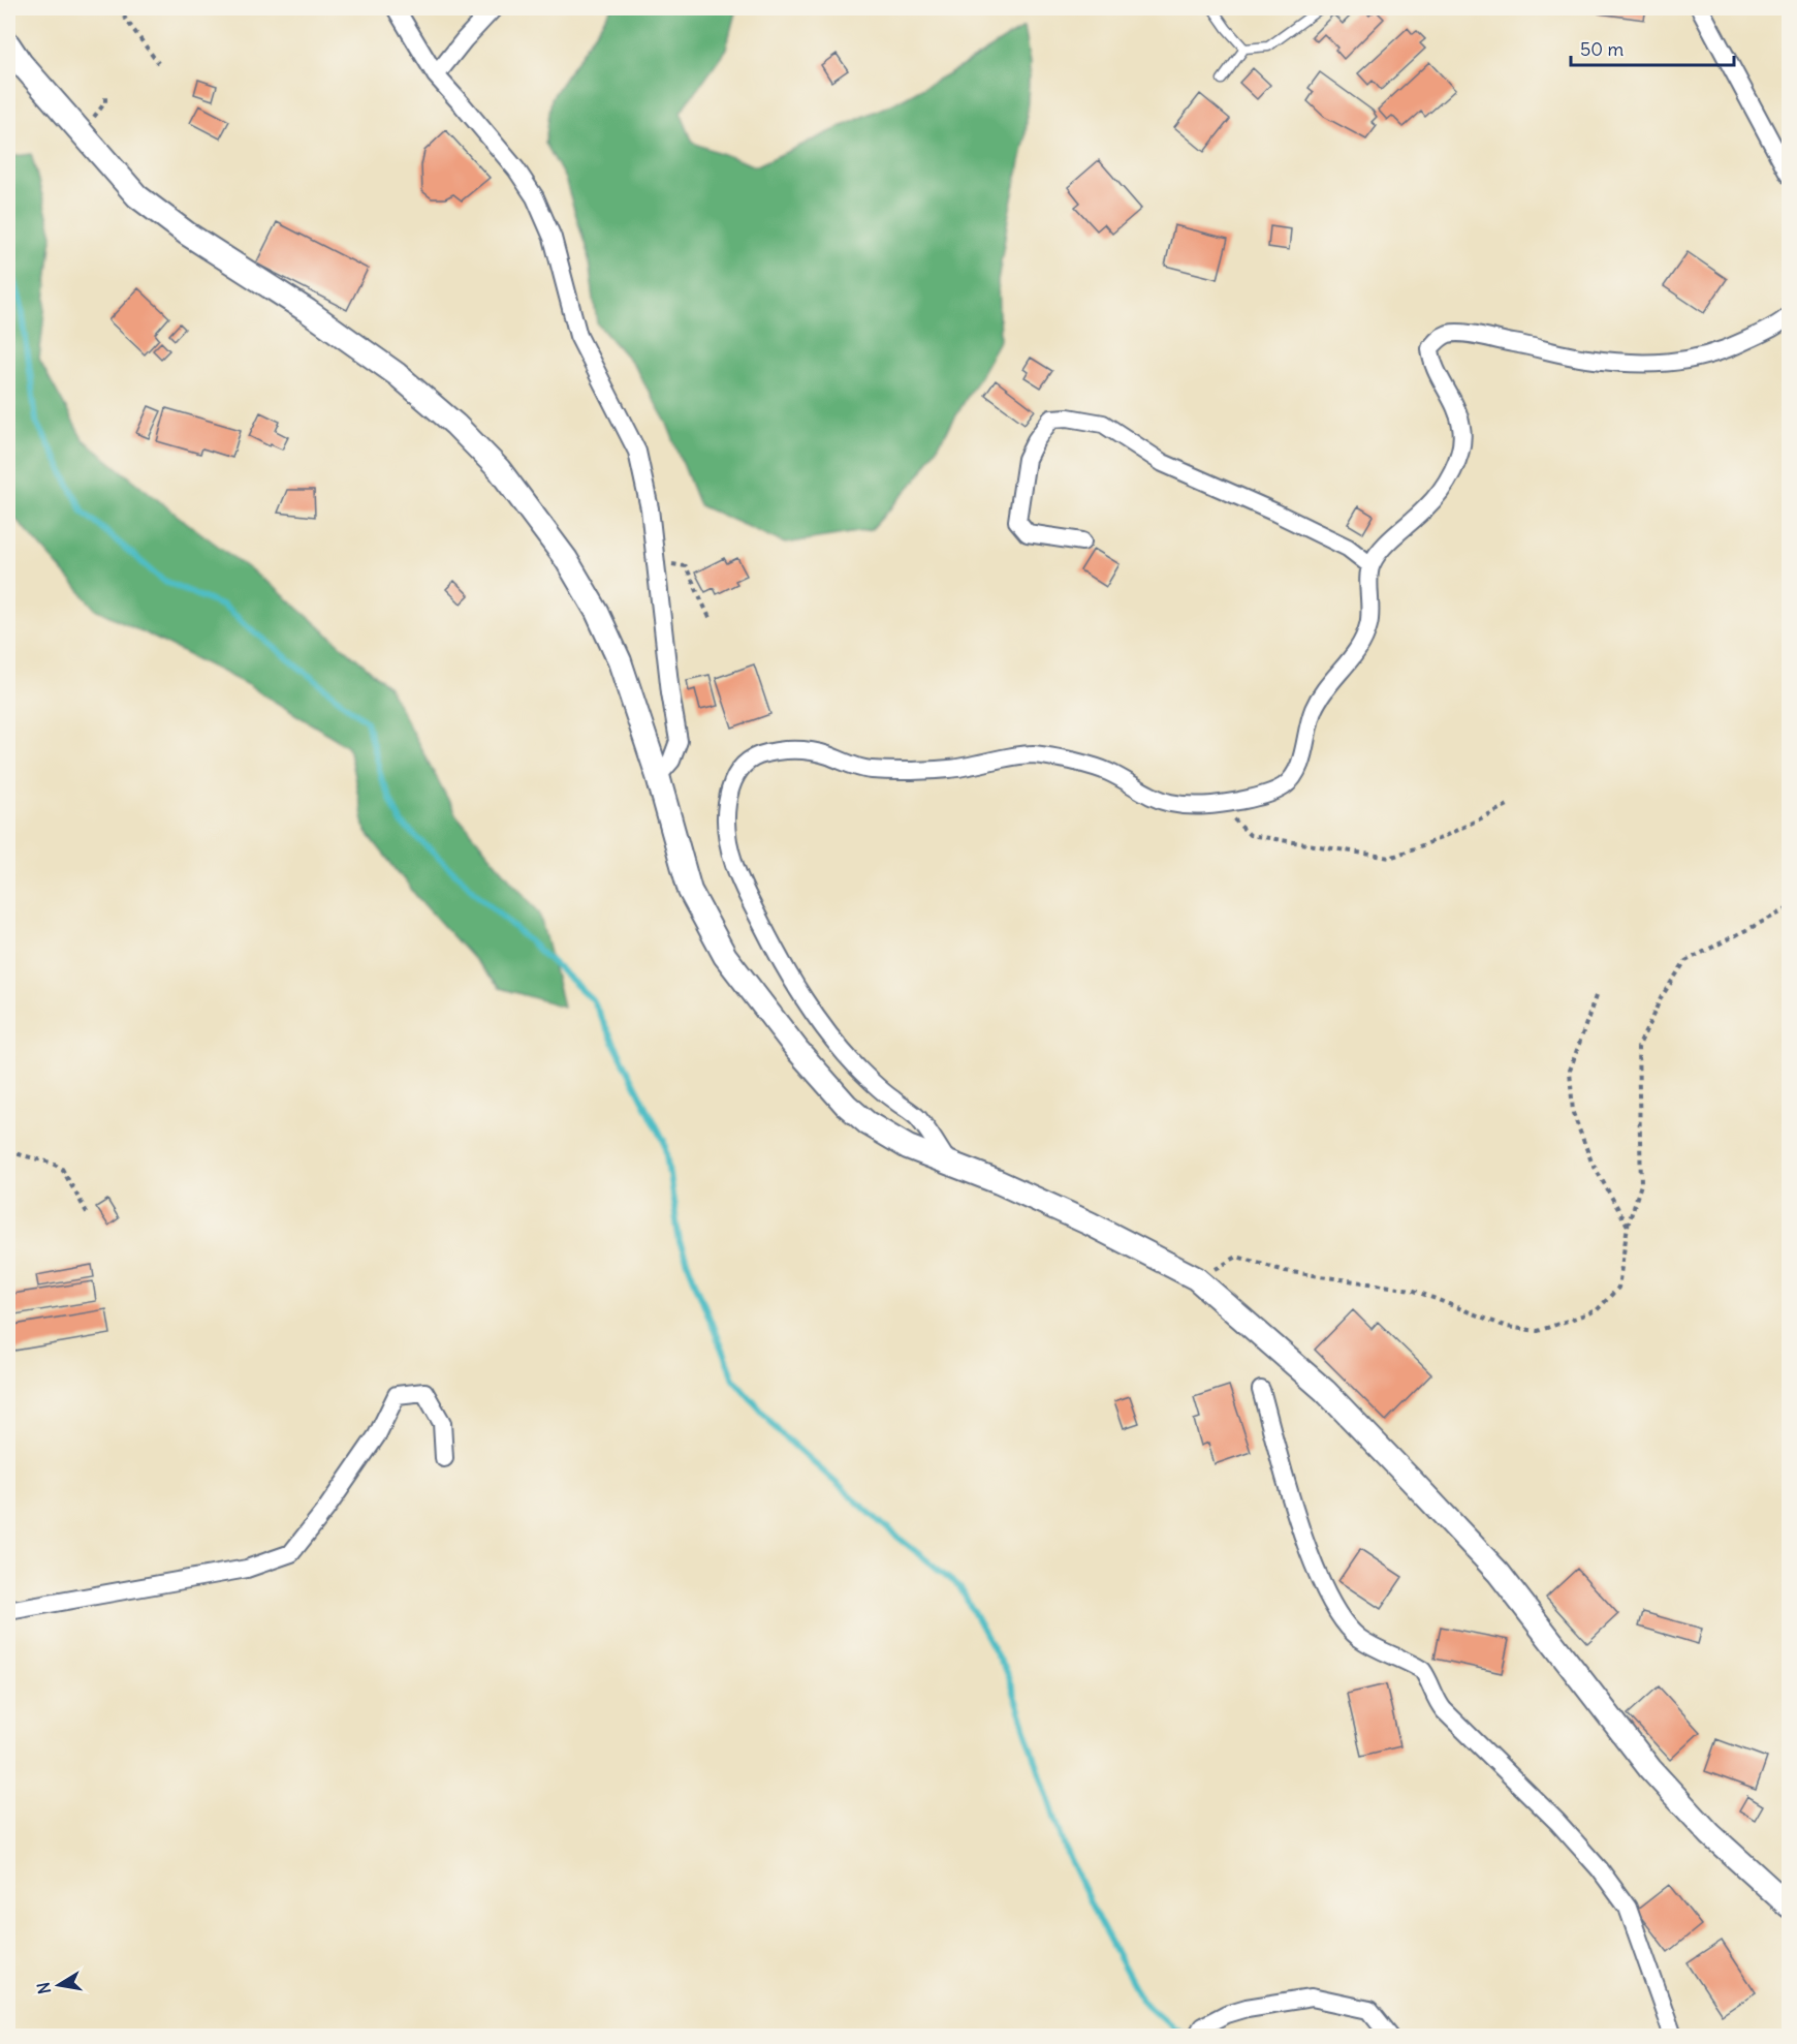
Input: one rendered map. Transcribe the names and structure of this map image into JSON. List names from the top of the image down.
{
  "scale_bar": "50 m",
  "north": "left"
}
